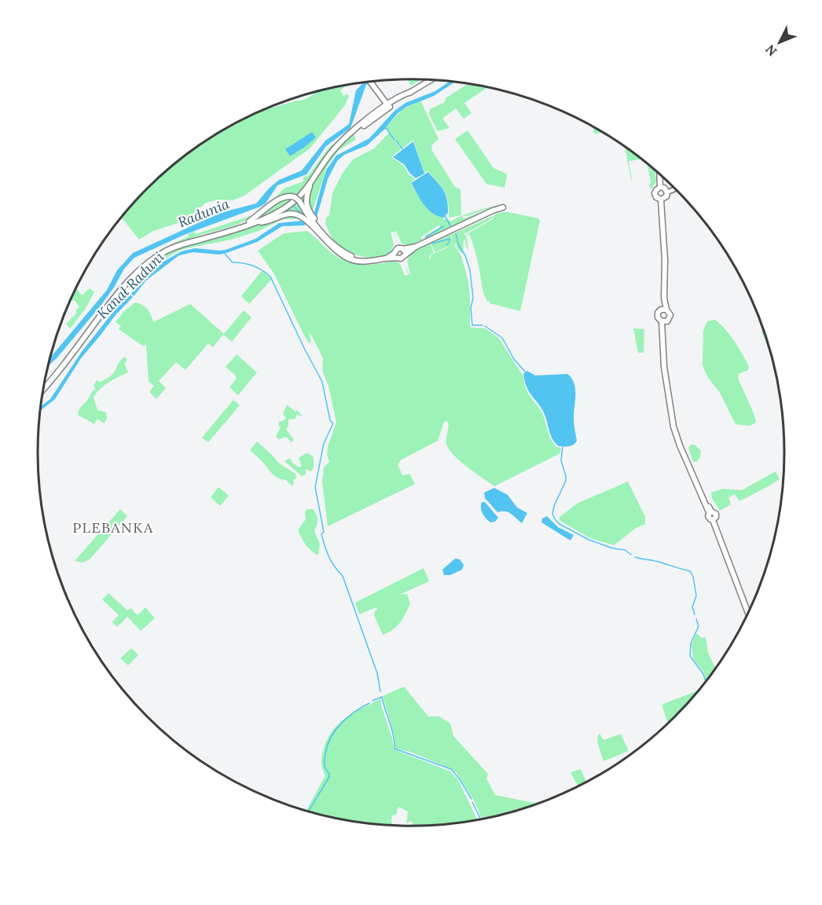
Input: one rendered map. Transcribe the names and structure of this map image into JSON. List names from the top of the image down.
{
  "districts": ["PLEBANKA"],
  "water": ["Radunia", "Kanał Raduni"],
  "north": "bottom left"
}
